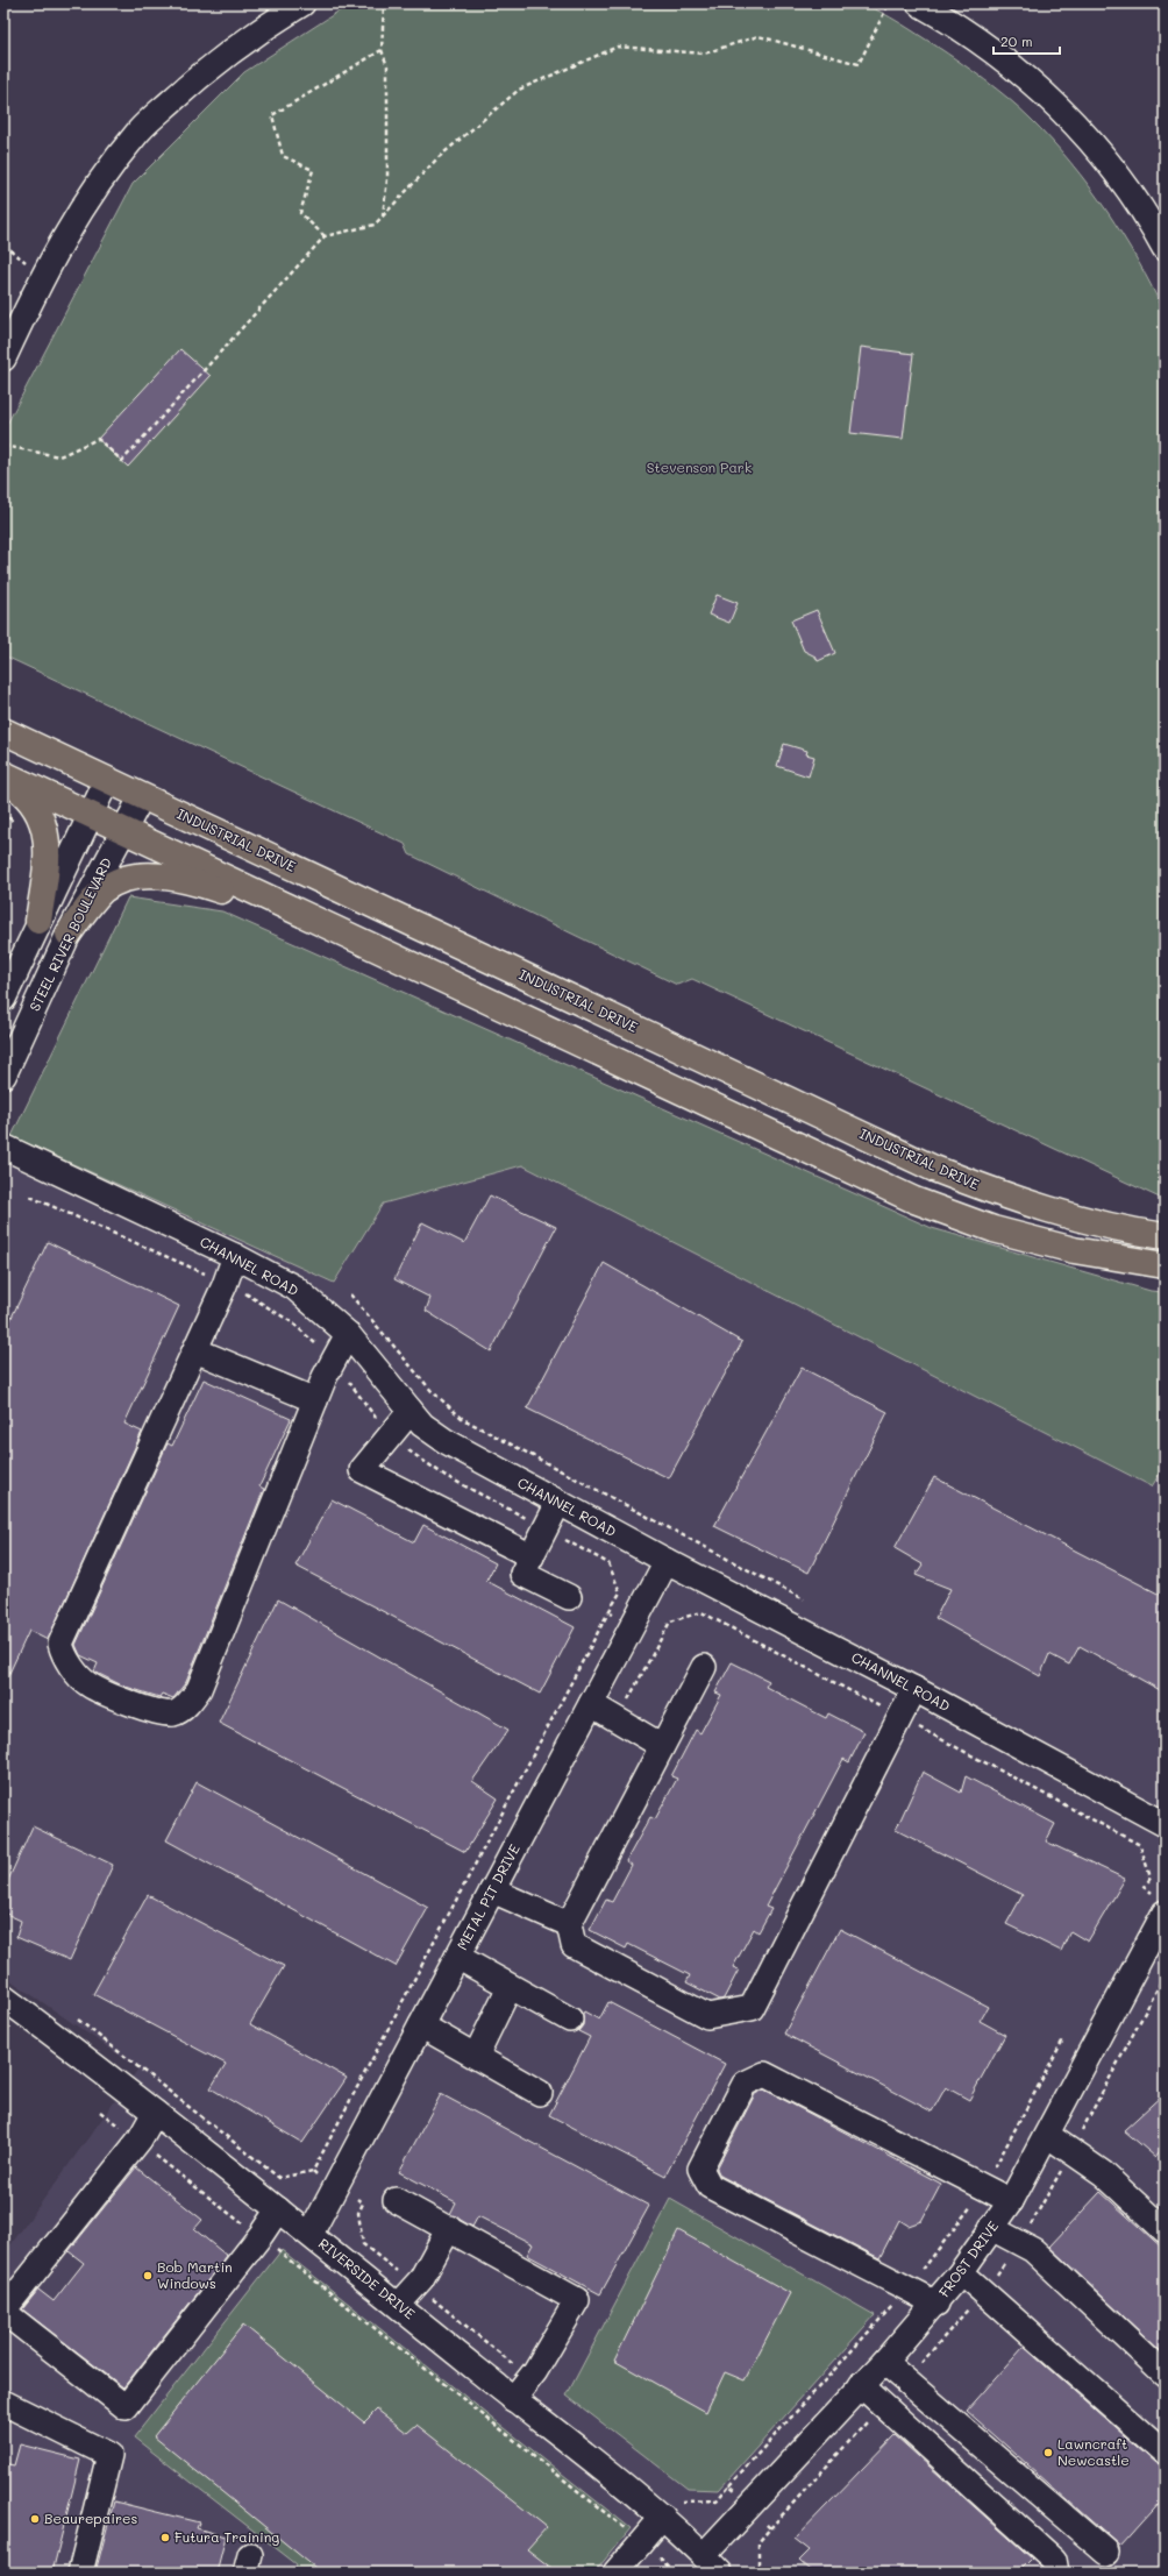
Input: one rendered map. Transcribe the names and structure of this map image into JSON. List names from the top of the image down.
{
  "streets": {
    "highway": ["INDUSTRIAL DRIVE"],
    "street": [
      "STEEL RIVER BOULEVARD",
      "CHANNEL ROAD",
      "METAL PIT DRIVE",
      "FROST DRIVE",
      "RIVERSIDE DRIVE"
    ]
  },
  "crossings": [
    ["INDUSTRIAL DRIVE", "STEEL RIVER BOULEVARD"],
    ["CHANNEL ROAD", "METAL PIT DRIVE"],
    ["METAL PIT DRIVE", "RIVERSIDE DRIVE"],
    ["FROST DRIVE", "RIVERSIDE DRIVE"]
  ],
  "parks": ["Stevenson Park"],
  "places": [
    "Bob Martin Windows",
    "Lawncraft Newcastle",
    "Beaurepaires",
    "Futura Training"
  ],
  "scale_bar": "20 m"
}
